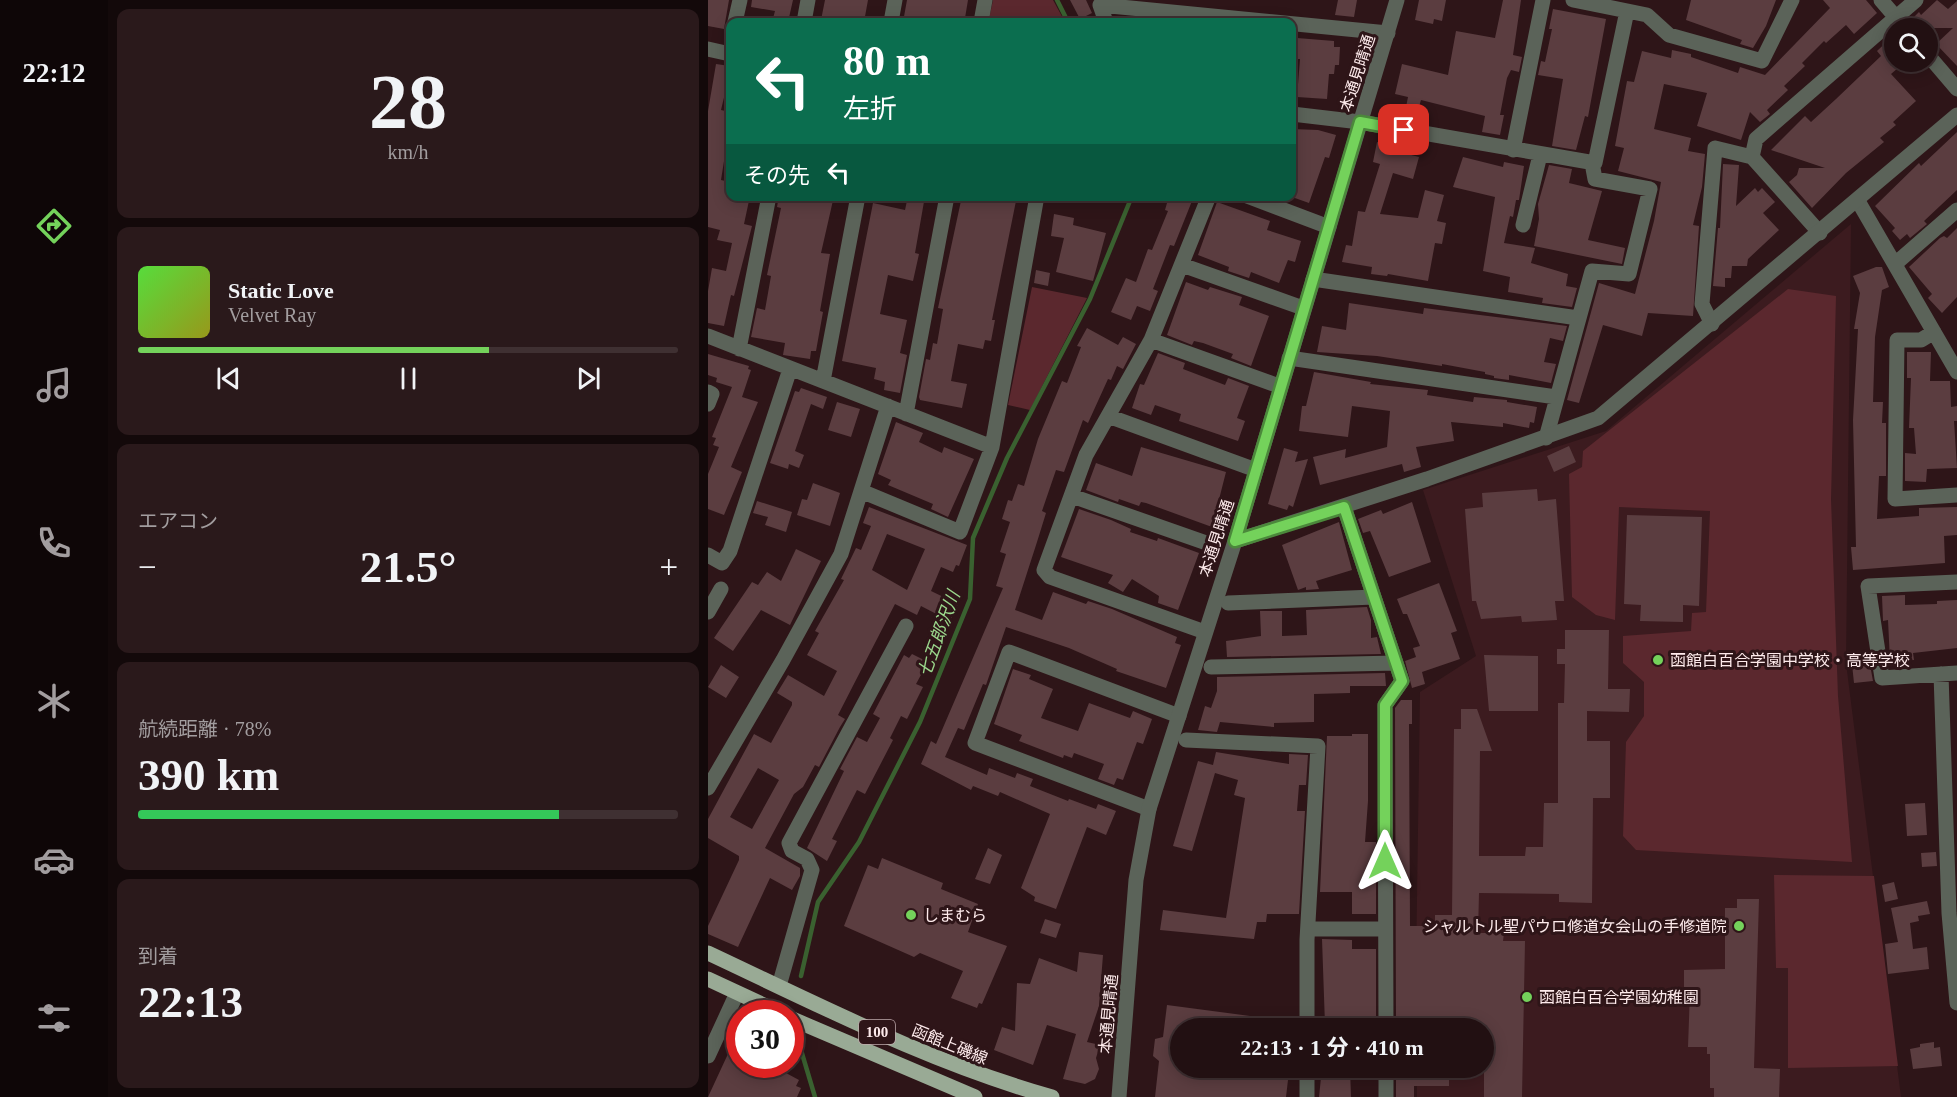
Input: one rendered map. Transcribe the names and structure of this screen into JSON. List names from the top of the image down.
{
  "streets": {
    "main road": ["100", "函館上磯線"],
    "street": ["本通見晴通"]
  },
  "water": ["七五郎沢川"],
  "places": [
    "函館白百合学園中学校・高等学校",
    "しまむら",
    "シャルトル聖パウロ修道女会山の手修道院",
    "函館白百合学園幼稚園"
  ],
  "page": {
    "tabs": "22:12",
    "tile": [
      ["28", "km/h"],
      "エアコン",
      ["航続距離 · 78%", "390 km"],
      ["到着", "22:13"]
    ],
    "turn": ["80 m", "左折"],
    "then": "その先",
    "song": ["Static Love", "Velvet Ray"],
    "heat": ["−", "21.5°", "+"],
    "limit": "30",
    "trip": "22:13 · 1 分 · 410 m"
  }
}
